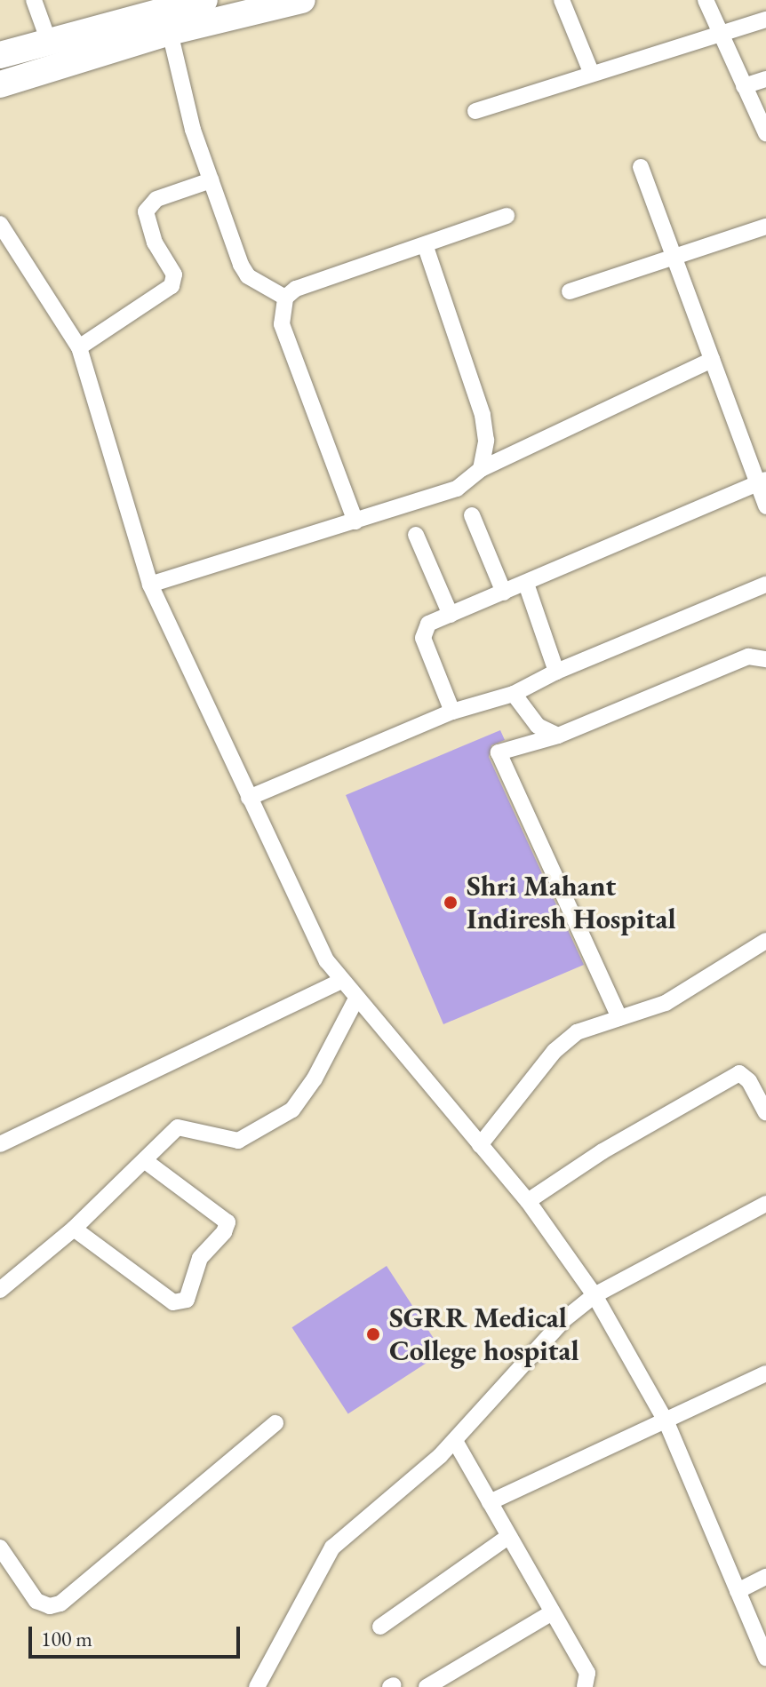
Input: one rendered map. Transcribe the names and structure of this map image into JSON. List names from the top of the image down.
{
  "places": ["Shri Mahant Indiresh Hospital", "SGRR Medical College hospital"],
  "scale_bar": "100 m"
}
